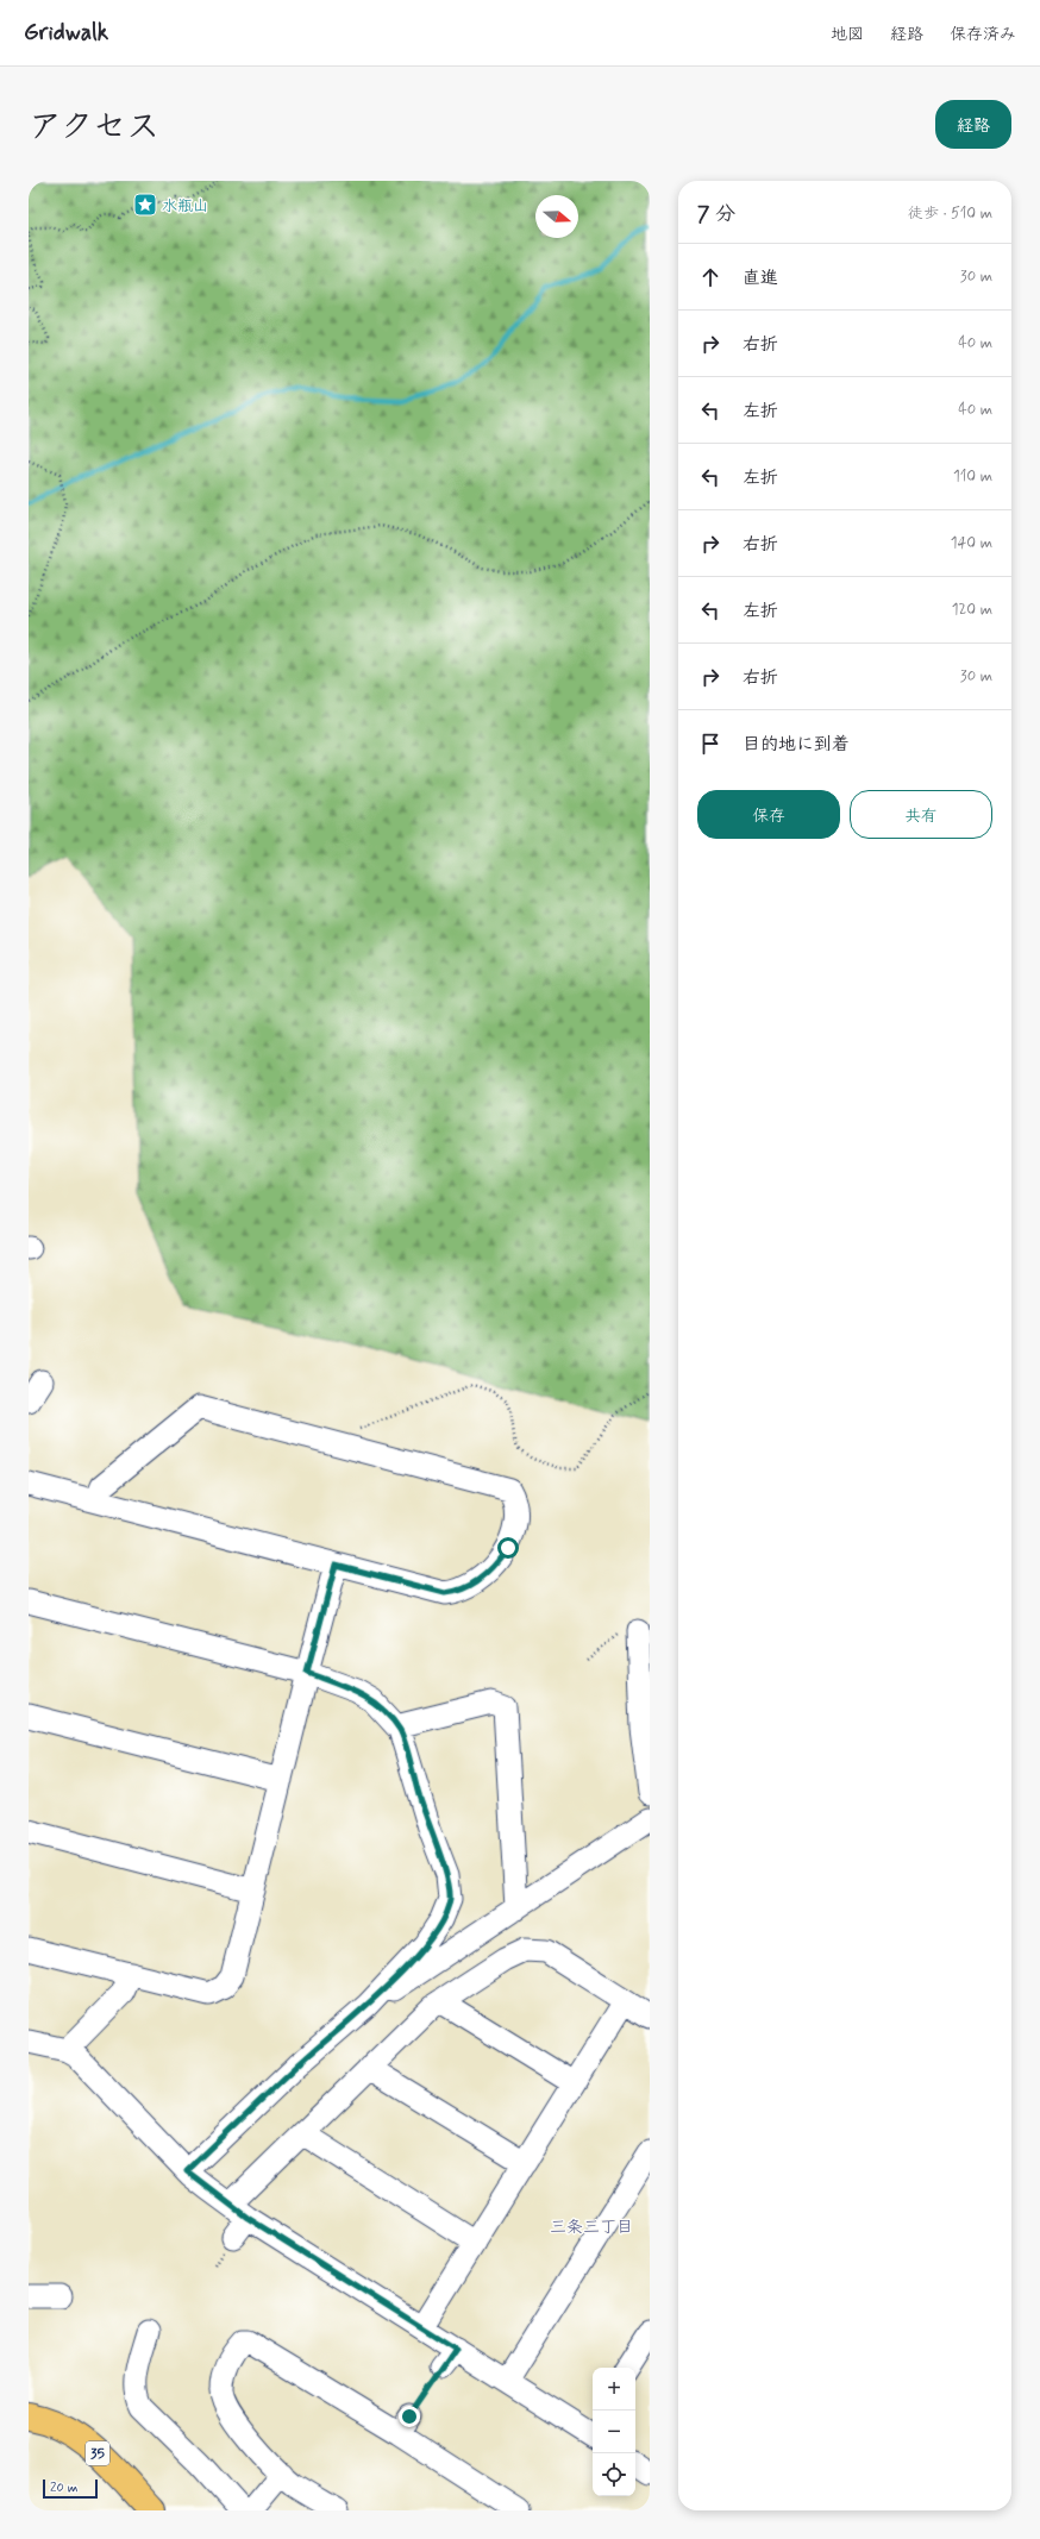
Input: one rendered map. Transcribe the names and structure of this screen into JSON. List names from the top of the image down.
{
  "streets": {
    "main road": ["35"]
  },
  "districts": ["三条三丁目"],
  "places": {
    "place": ["水瓶山"]
  },
  "scale_bar": "20 m",
  "north": "right",
  "page": {
    "header": "Gridwalk",
    "nav": ["地図", "経路", "保存済み"],
    "title": "アクセス",
    "buttons": [
      "経路",
      ["保存", "共有"]
    ],
    "heading": ["7 分", "徒歩 · 510 m"],
    "list": [
      ["直進", "30 m"],
      ["右折", "40 m"],
      ["左折", "40 m"],
      ["左折", "110 m"],
      ["右折", "140 m"],
      ["左折", "120 m"],
      ["右折", "30 m"],
      "目的地に到着"
    ],
    "map_buttons": ["+", "−"],
    "scale": "20 m"
  }
}
